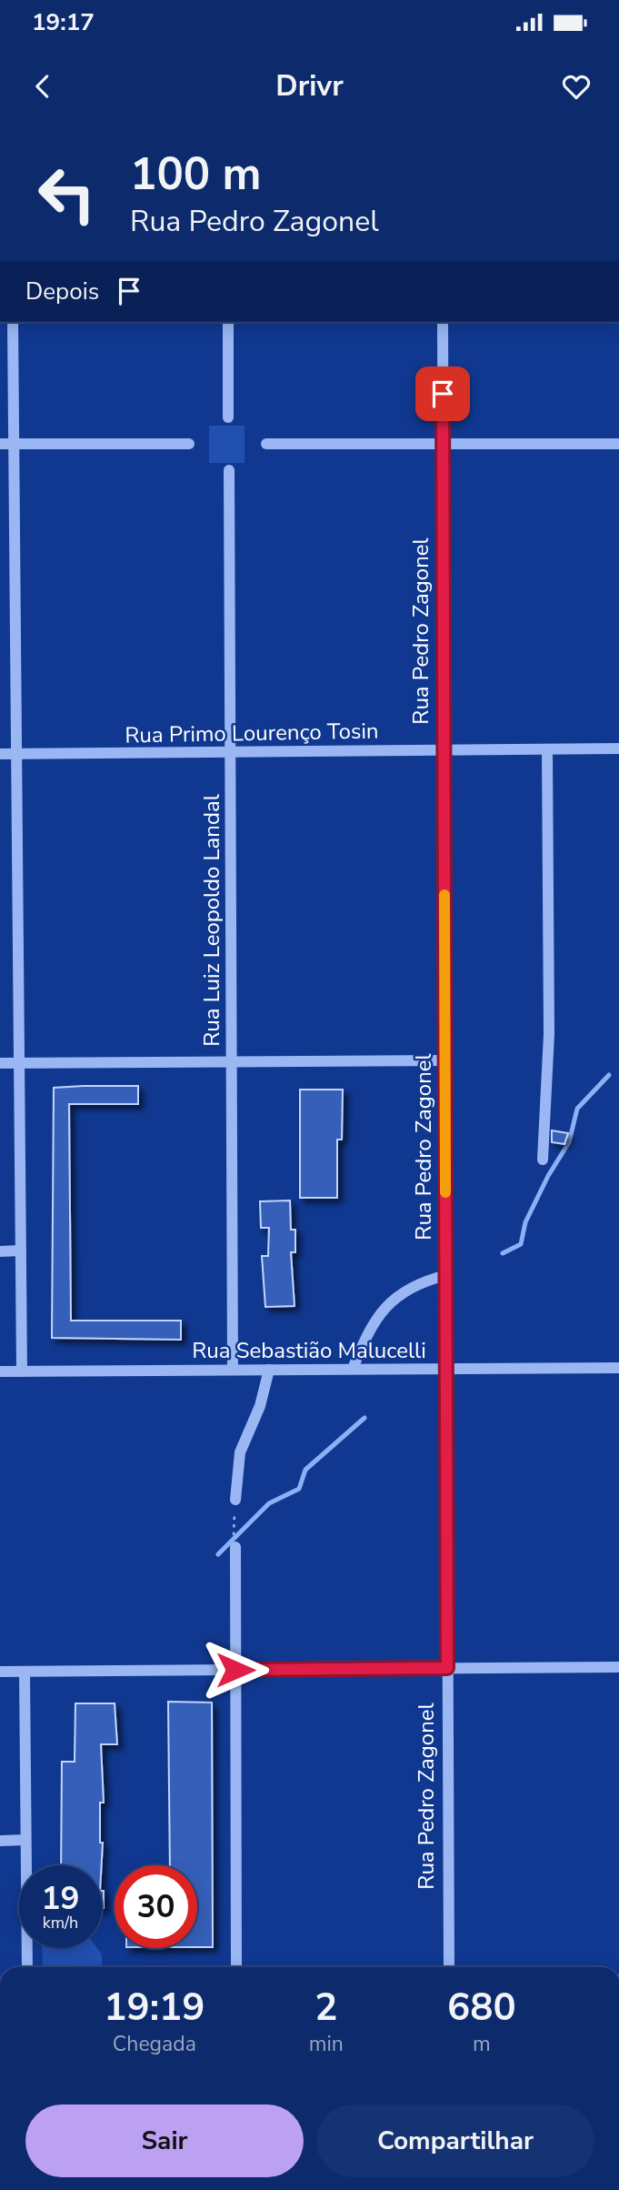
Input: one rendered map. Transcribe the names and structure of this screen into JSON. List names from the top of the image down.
{
  "streets": {
    "street": [
      "Rua Pedro Zagonel",
      "Rua Primo Lourenço Tosin",
      "Rua Luiz Leopoldo Landal",
      "Rua Sebastião Malucelli"
    ]
  },
  "crossings": [
    ["Rua Pedro Zagonel", "Rua Primo Lourenço Tosin"],
    ["Rua Pedro Zagonel", "Rua Sebastião Malucelli"],
    ["Rua Primo Lourenço Tosin", "Rua Luiz Leopoldo Landal"],
    ["Rua Luiz Leopoldo Landal", "Rua Sebastião Malucelli"]
  ],
  "page": {
    "status": "19:17",
    "header": "Drivr",
    "turn": ["100 m", "Rua Pedro Zagonel"],
    "then": "Depois",
    "speed": "19 km/h",
    "limit": "30",
    "eta": [
      "19:19",
      "Chegada",
      "2",
      "min",
      "680",
      "m"
    ],
    "buttons": ["Sair", "Compartilhar"]
  }
}
